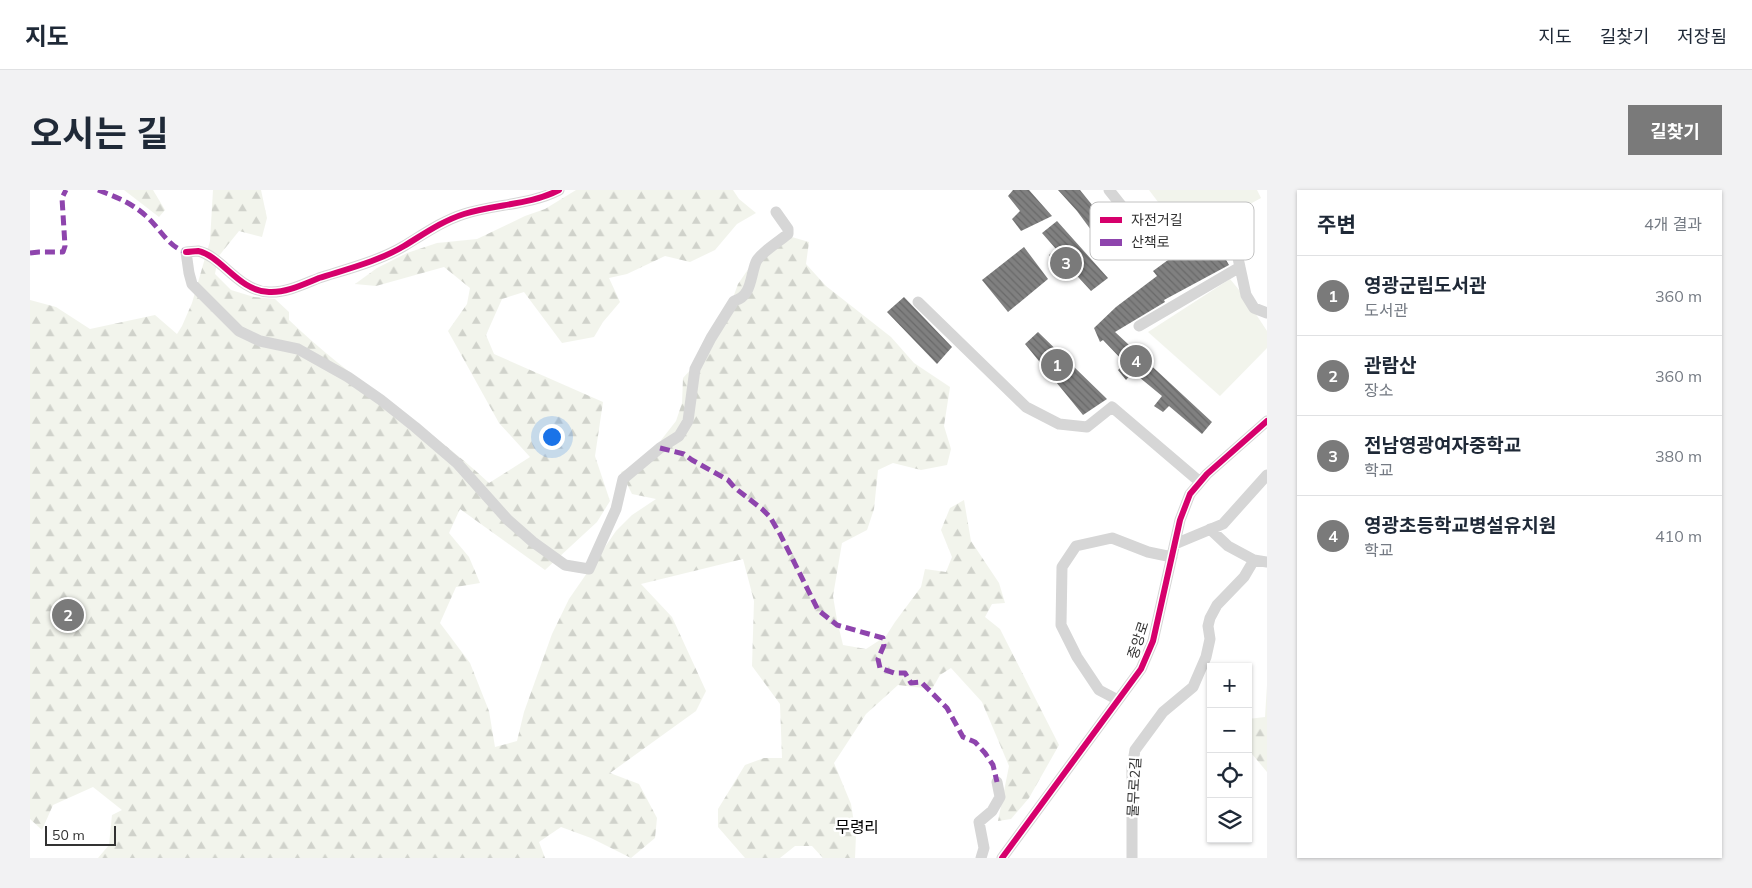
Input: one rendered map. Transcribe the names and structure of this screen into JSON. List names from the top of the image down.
{
  "streets": {
    "street": ["중앙로", "물무로2길"]
  },
  "districts": ["무령리"],
  "legend": ["자전거길", "산책로"],
  "scale_bar": "50 m",
  "page": {
    "header": "지도",
    "nav": ["지도", "길찾기", "저장됨"],
    "title": "오시는 길",
    "buttons": "길찾기",
    "heading": ["주변", "4개 결과"],
    "pins": [
      "3",
      "4",
      "1",
      "2"
    ],
    "list": [
      {
        "mark": "1",
        "name": "영광군립도서관",
        "note": "도서관",
        "value": "360 m"
      },
      {
        "mark": "2",
        "name": "관람산",
        "note": "장소",
        "value": "360 m"
      },
      {
        "mark": "3",
        "name": "전남영광여자중학교",
        "note": "학교",
        "value": "380 m"
      },
      {
        "mark": "4",
        "name": "영광초등학교병설유치원",
        "note": "학교",
        "value": "410 m"
      }
    ],
    "map_buttons": ["+", "−"],
    "scale": "50 m"
  }
}
